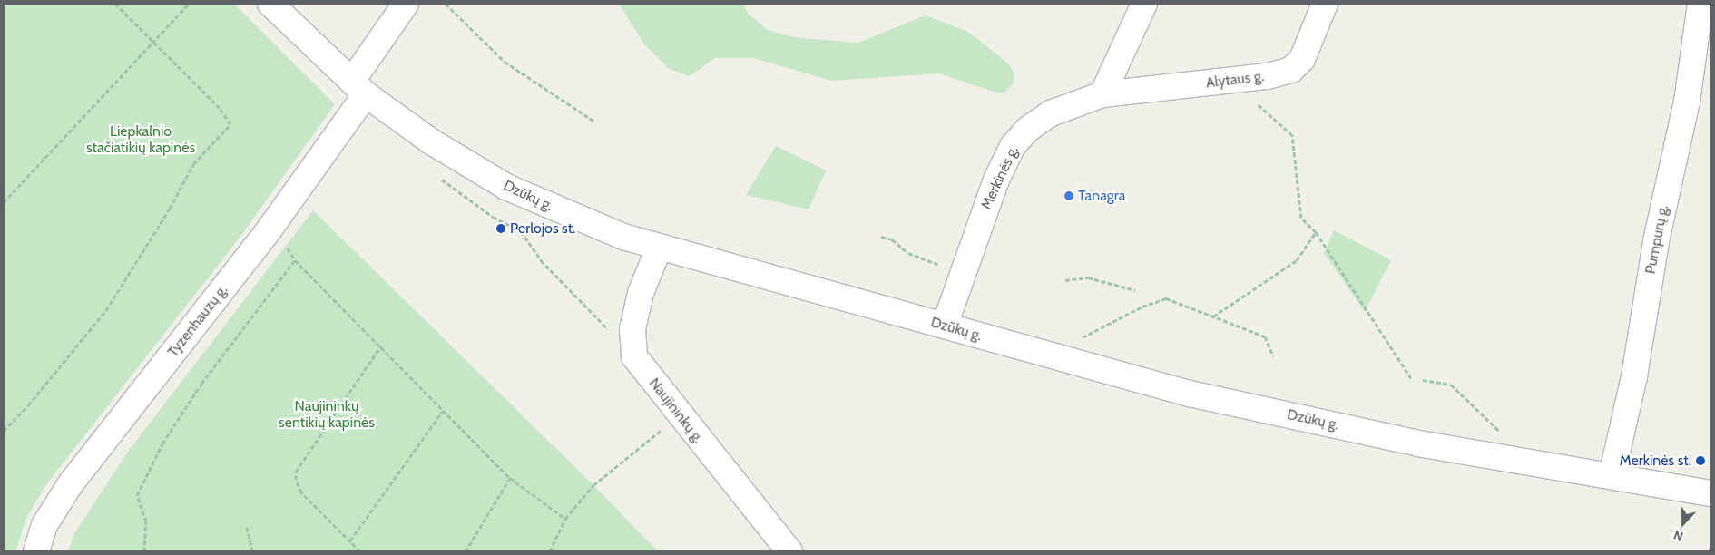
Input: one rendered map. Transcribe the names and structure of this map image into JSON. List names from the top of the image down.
{
  "streets": {
    "street": [
      "Alytaus g.",
      "Merkinės g.",
      "Dzūkų g.",
      "Pumpurų g.",
      "Tyzenhauzų g.",
      "Naujininkų g."
    ]
  },
  "crossings": [
    ["Alytaus g.", "Merkinės g."],
    ["Merkinės g.", "Dzūkų g."],
    ["Dzūkų g.", "Pumpurų g."],
    ["Dzūkų g.", "Tyzenhauzų g."]
  ],
  "parks": ["Liepkalnio stačiatikių kapinės", "Naujininkų sentikių kapinės"],
  "places": ["Tanagra", "Perlojos st.", "Merkinės st."],
  "north": "bottom"
}
